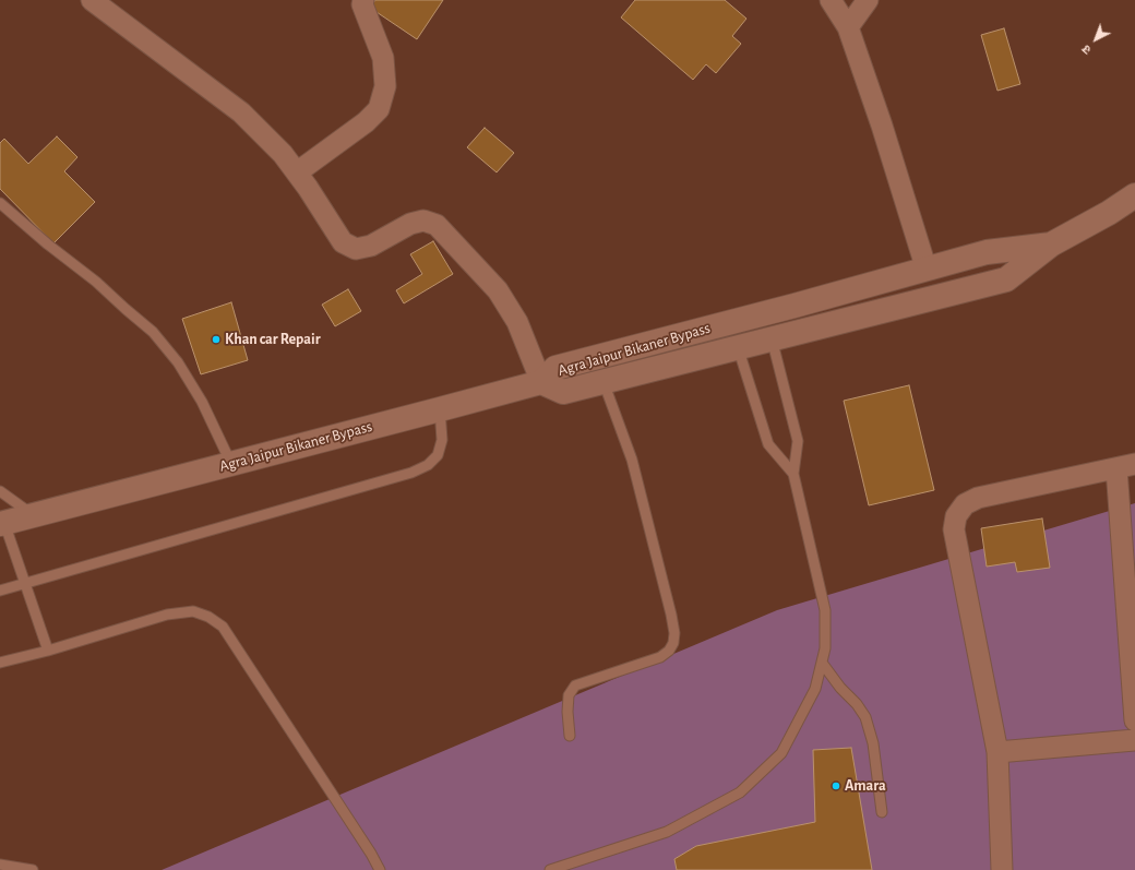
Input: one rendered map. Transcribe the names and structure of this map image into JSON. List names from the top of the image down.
{
  "streets": {
    "main road": ["Agra Jaipur Bikaner Bypass"]
  },
  "places": ["Khan car Repair", "Amara"],
  "north": "bottom left"
}
